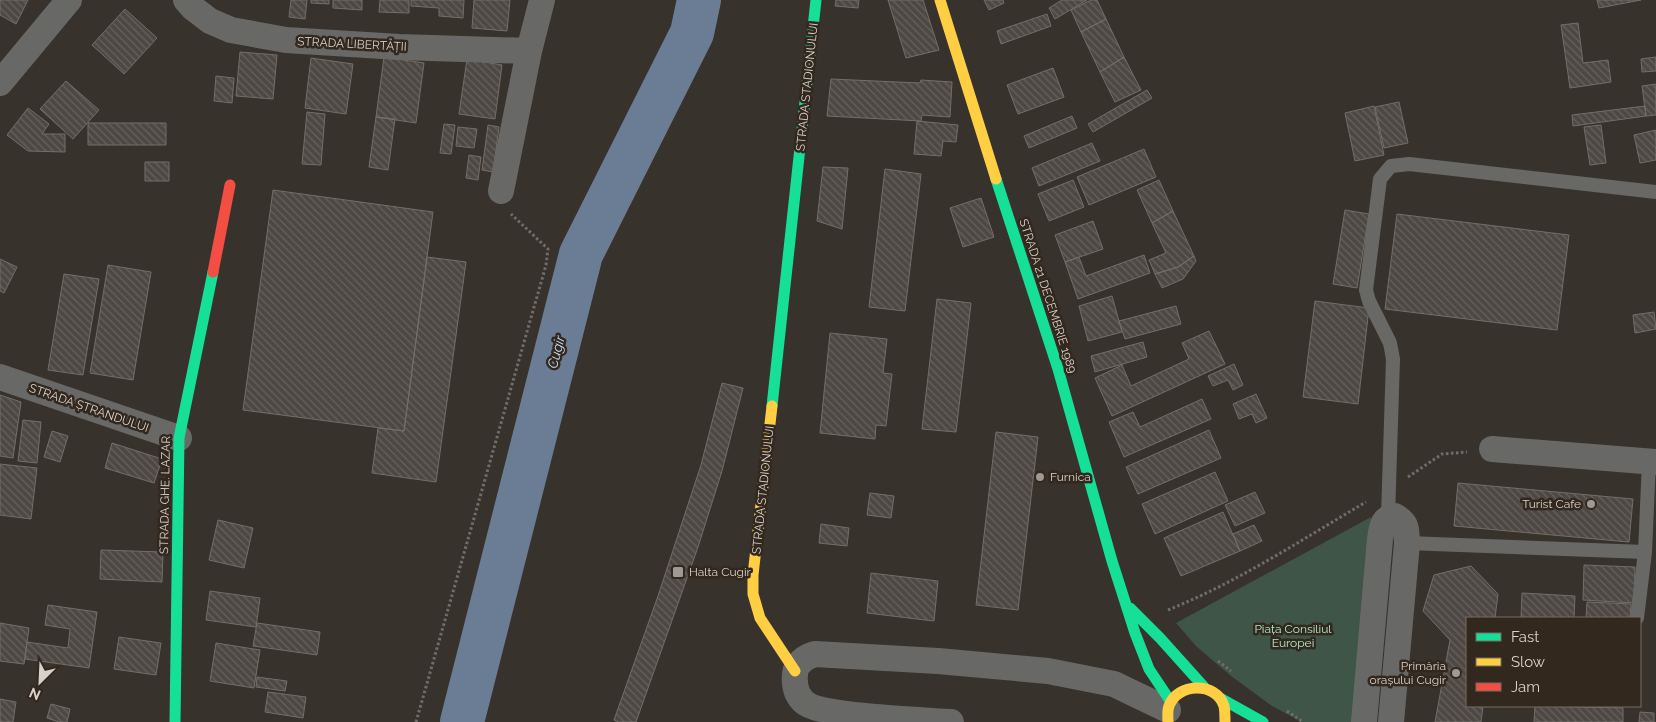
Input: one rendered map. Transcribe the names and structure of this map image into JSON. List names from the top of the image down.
{
  "streets": {
    "street": [
      "STRADA LIBERTĂȚII",
      "STRADA STADIONULUI",
      "STRADA 21 DECEMBRIE 1989",
      "STRADA ȘTRANDULUI",
      "STRADA GHE. LAZAR"
    ]
  },
  "crossings": [
    ["STRADA ȘTRANDULUI", "STRADA GHE. LAZAR"]
  ],
  "water": ["Cugir"],
  "parks": ["Piața Consiliul Europei"],
  "places": {
    "other": ["Furnica", "Turist Cafe", "Primăria orașului Cugir"],
    "transit": ["Halta Cugir"]
  },
  "legend": ["Fast", "Slow", "Jam"],
  "north": "bottom left"
}
